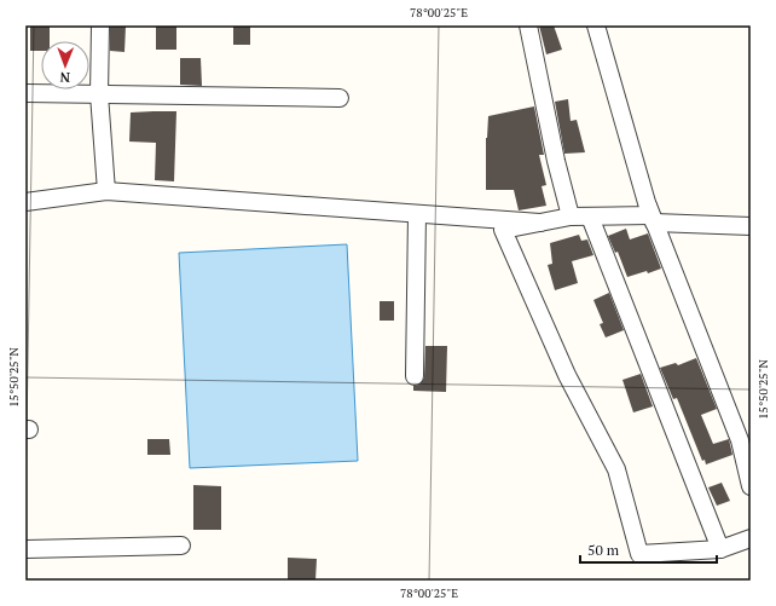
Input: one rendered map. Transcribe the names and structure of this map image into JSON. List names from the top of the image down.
{
  "scale_bar": "50 m",
  "north": "bottom",
  "coordinates": ["78°00'25\"E", "15°50'25\"N"]
}
